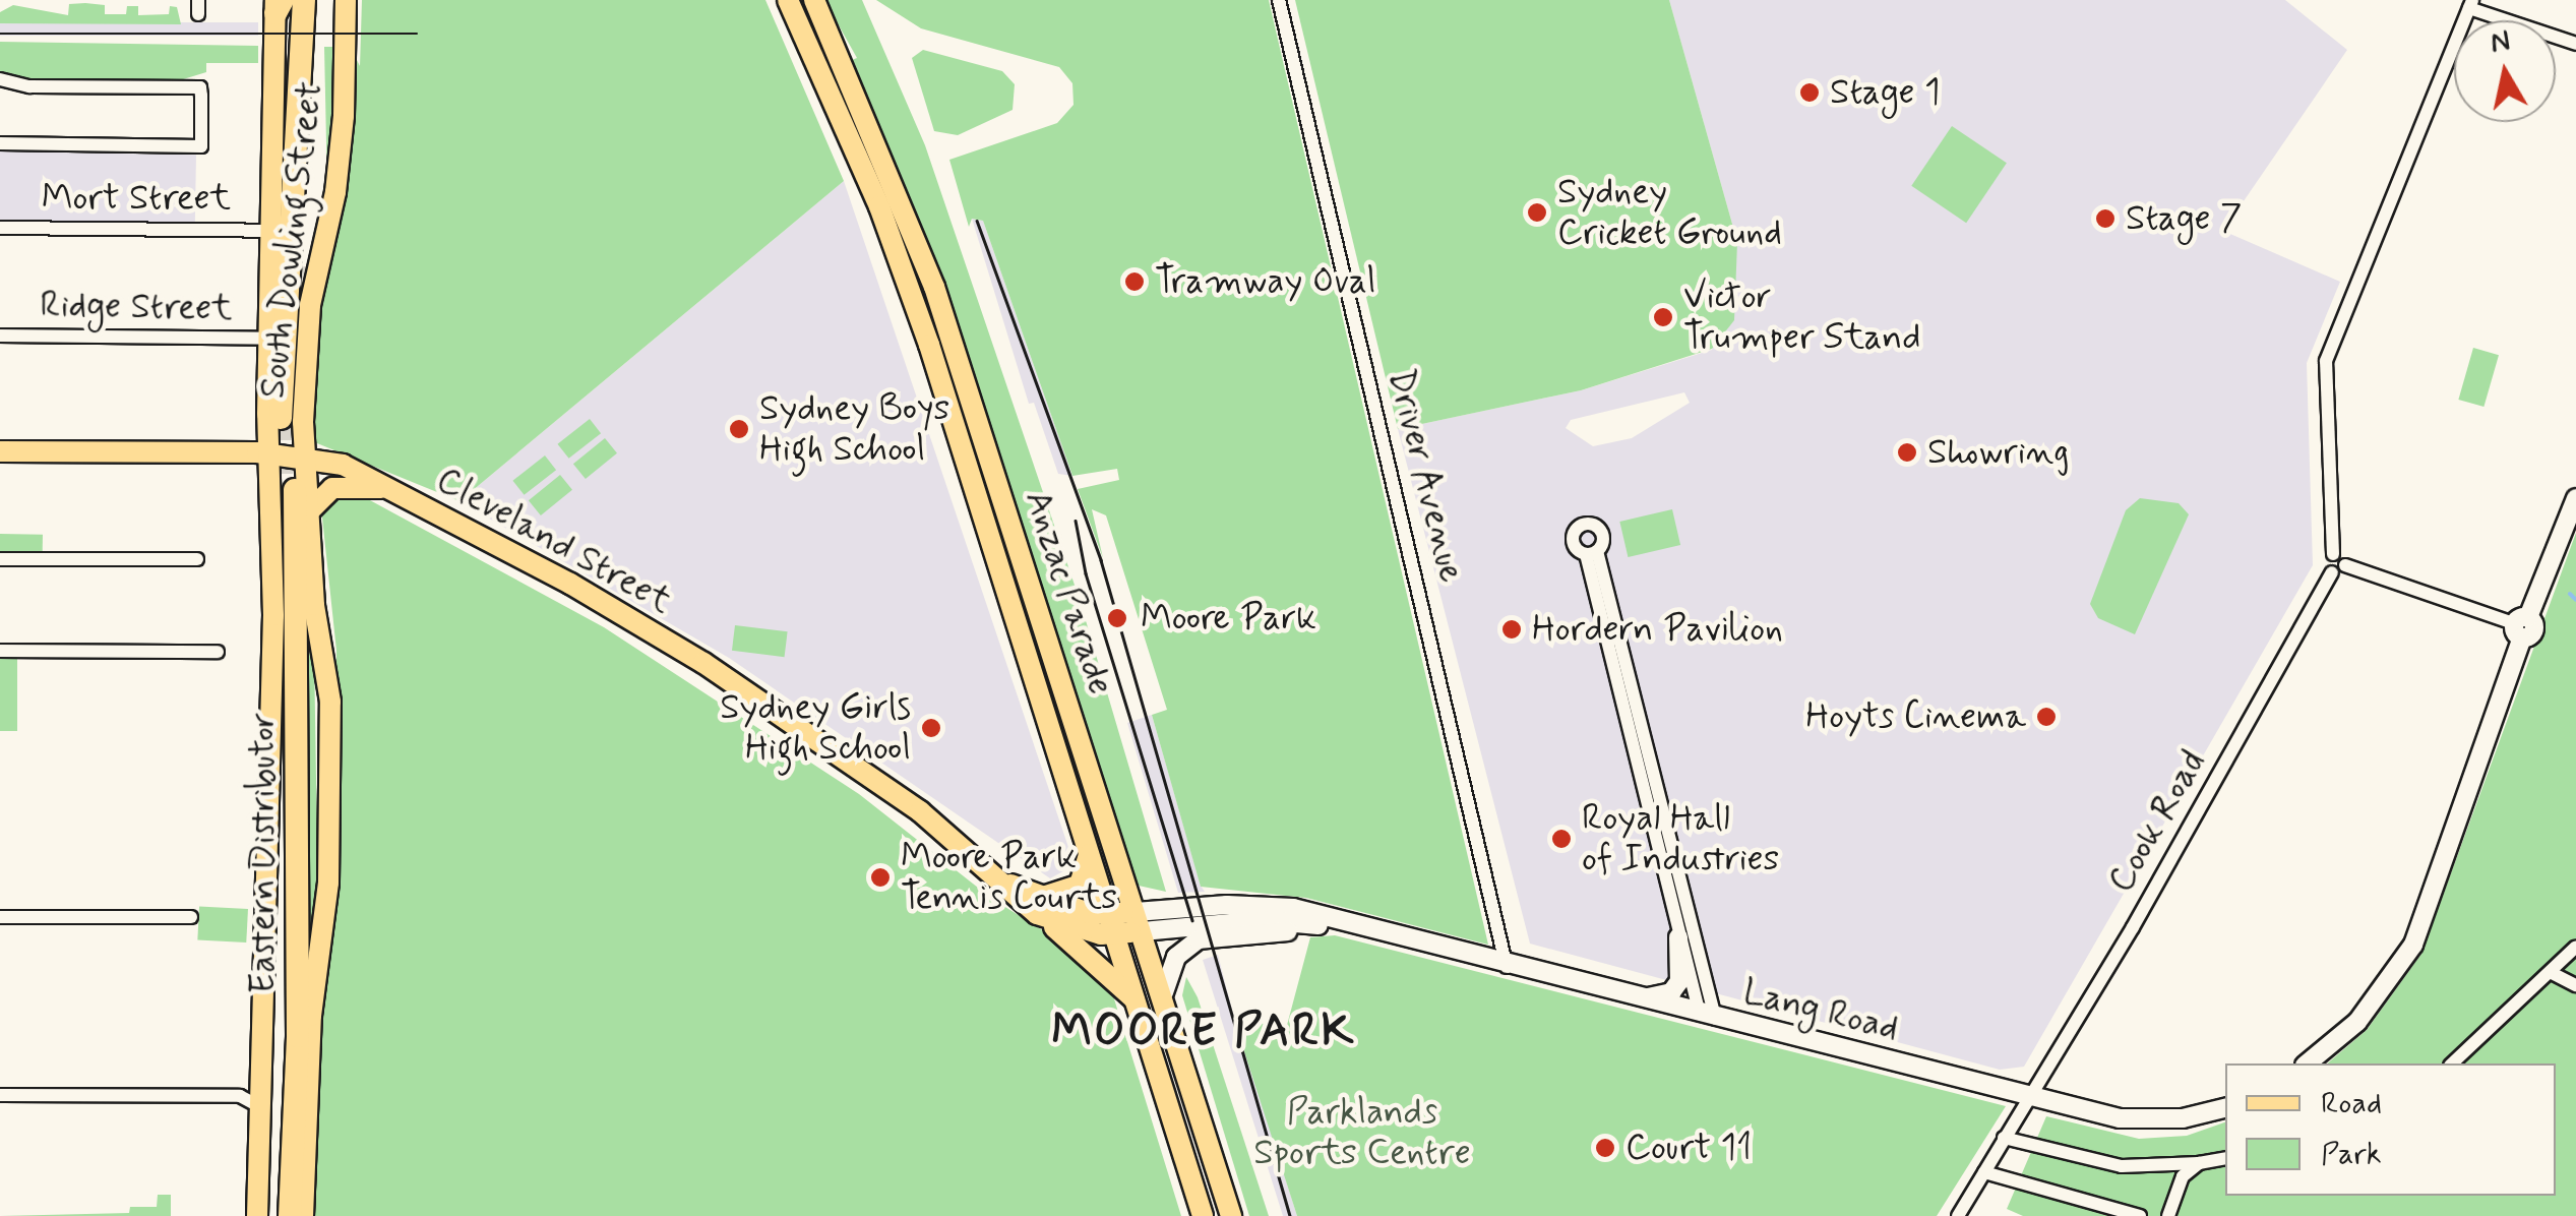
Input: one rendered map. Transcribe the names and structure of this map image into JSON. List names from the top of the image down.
{
  "streets": {
    "highway": ["Eastern Distributor"],
    "main road": ["South Dowling Street", "Cleveland Street", "Anzac Parade"],
    "street": [
      "Mort Street",
      "Ridge Street",
      "Driver Avenue",
      "Cook Road",
      "Lang Road"
    ]
  },
  "crossings": [
    ["Mort Street", "South Dowling Street"],
    ["South Dowling Street", "Ridge Street"],
    ["South Dowling Street", "Cleveland Street"],
    ["Driver Avenue", "Lang Road"],
    ["Cleveland Street", "Anzac Parade"],
    ["Anzac Parade", "Lang Road"],
    ["Cook Road", "Lang Road"]
  ],
  "districts": ["MOORE PARK"],
  "parks": ["Parklands Sports Centre"],
  "places": [
    "Stage 1",
    "Sydney Cricket Ground",
    "Stage 7",
    "Tramway Oval",
    "Victor Trumper Stand",
    "Sydney Boys High School",
    "Showring",
    "Moore Park",
    "Hordern Pavilion",
    "Hoyts Cinema",
    "Sydney Girls High School",
    "Royal Hall of Industries",
    "Moore Park Tennis Courts",
    "Court 11"
  ],
  "legend": ["Road", "Park"],
  "north": "top"
}
